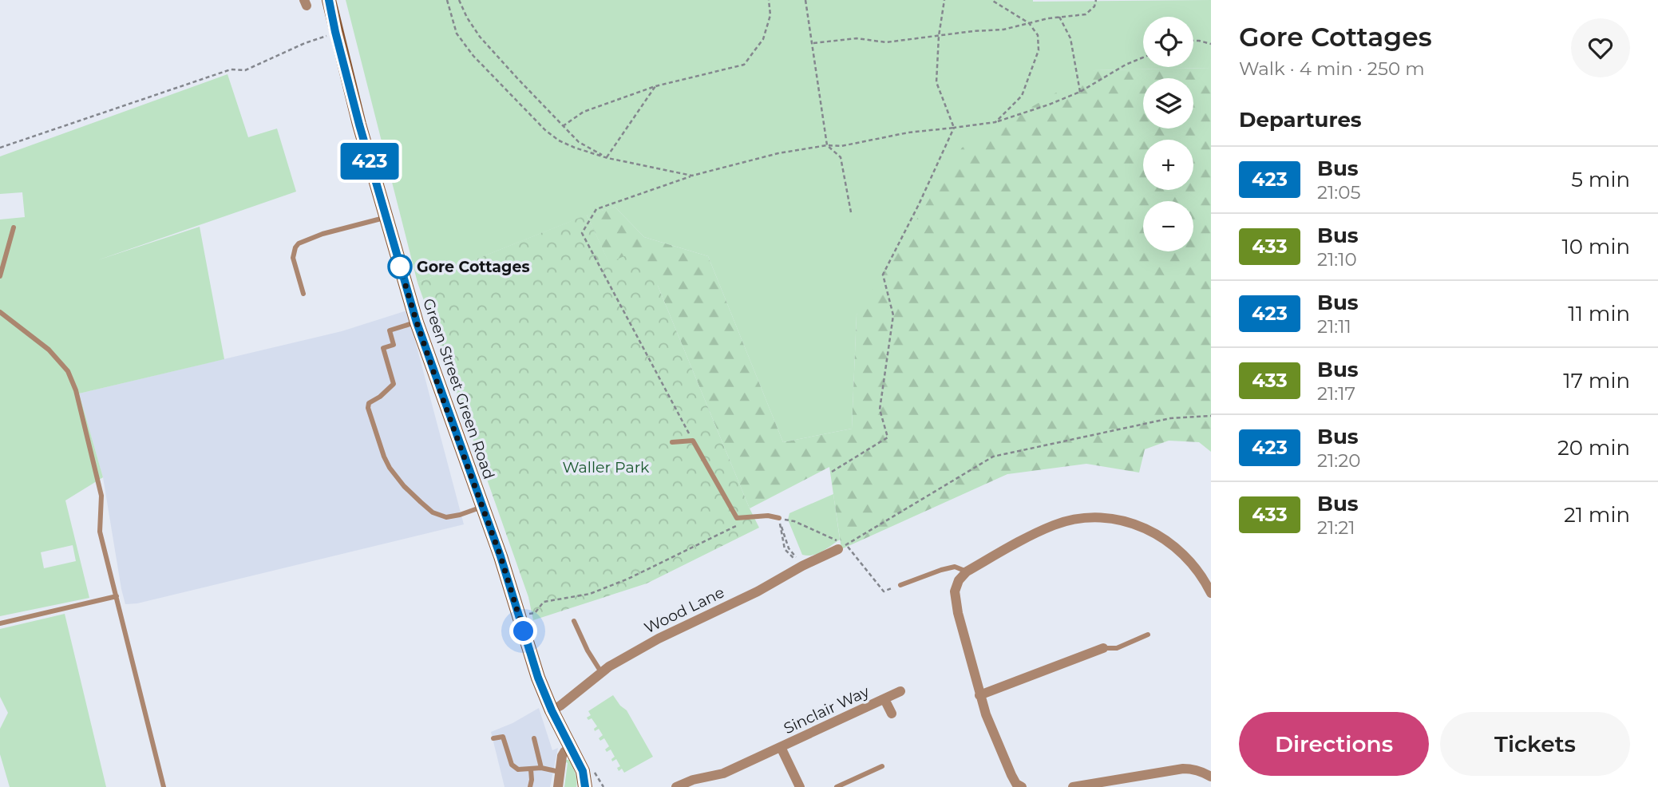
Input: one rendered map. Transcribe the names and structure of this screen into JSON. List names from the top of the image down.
{
  "streets": {
    "main road": ["Green Street Green Road"],
    "street": ["Wood Lane", "Sinclair Way"]
  },
  "crossings": [
    ["Green Street Green Road", "Wood Lane"]
  ],
  "parks": ["Waller Park"],
  "places": ["Gore Cottages"],
  "lines": ["bus line 423"],
  "page": {
    "on_map": "423",
    "heading": [
      ["Gore Cottages", "Walk · 4 min · 250 m"],
      "Departures"
    ],
    "map_buttons": ["+", "−"],
    "list": [
      {
        "mark": "423",
        "name": "Bus",
        "note": "21:05",
        "value": "5 min"
      },
      {
        "mark": "433",
        "name": "Bus",
        "note": "21:10",
        "value": "10 min"
      },
      {
        "mark": "423",
        "name": "Bus",
        "note": "21:11",
        "value": "11 min"
      },
      {
        "mark": "433",
        "name": "Bus",
        "note": "21:17",
        "value": "17 min"
      },
      {
        "mark": "423",
        "name": "Bus",
        "note": "21:20",
        "value": "20 min"
      },
      {
        "mark": "433",
        "name": "Bus",
        "note": "21:21",
        "value": "21 min"
      }
    ],
    "buttons": ["Directions", "Tickets"]
  }
}
